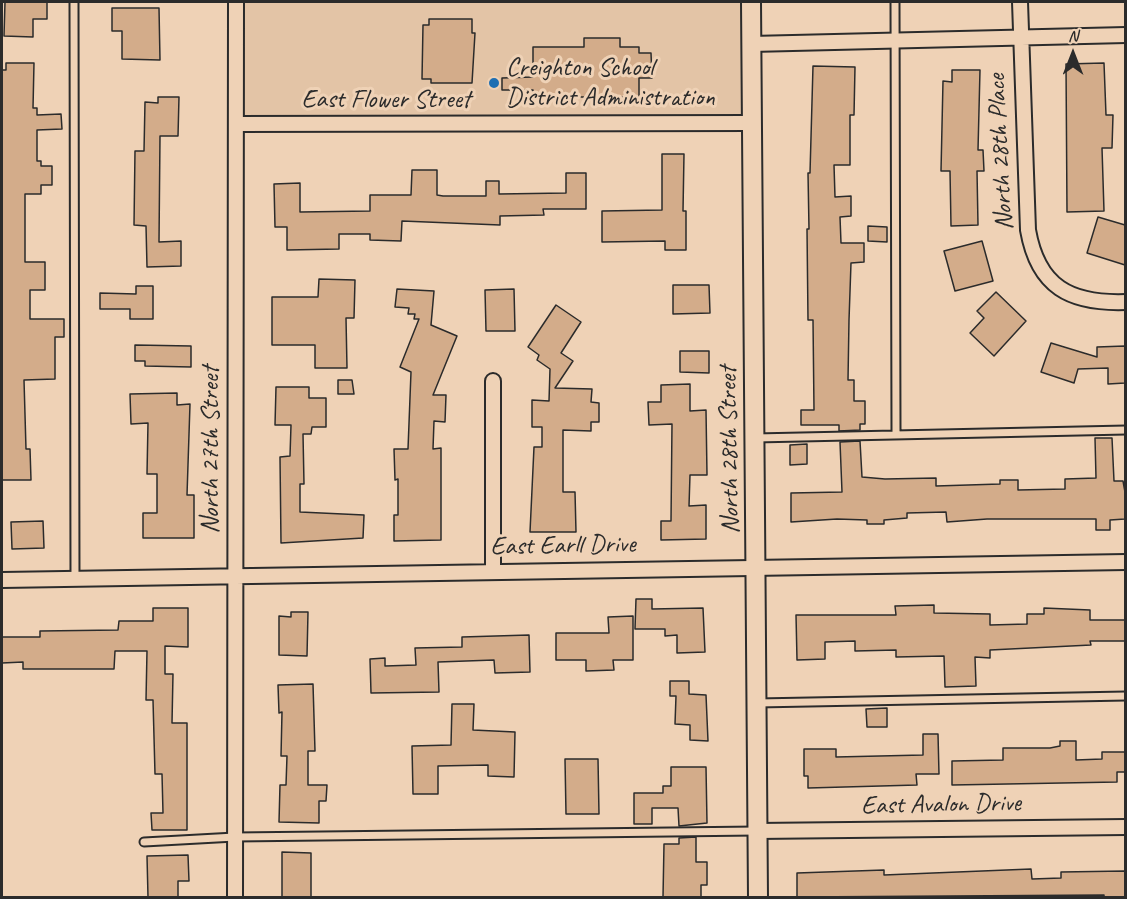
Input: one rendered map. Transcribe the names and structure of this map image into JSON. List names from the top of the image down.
{
  "streets": {
    "street": [
      "East Flower Street",
      "North 28th Place",
      "North 27th Street",
      "North 28th Street",
      "East Earll Drive",
      "East Avalon Drive"
    ]
  },
  "crossings": [
    ["East Flower Street", "North 27th Street"],
    ["East Flower Street", "North 28th Street"],
    ["North 27th Street", "East Earll Drive"],
    ["North 28th Street", "East Earll Drive"],
    ["North 28th Street", "East Avalon Drive"]
  ],
  "places": ["Creighton School District Administration"],
  "north": "top"
}
